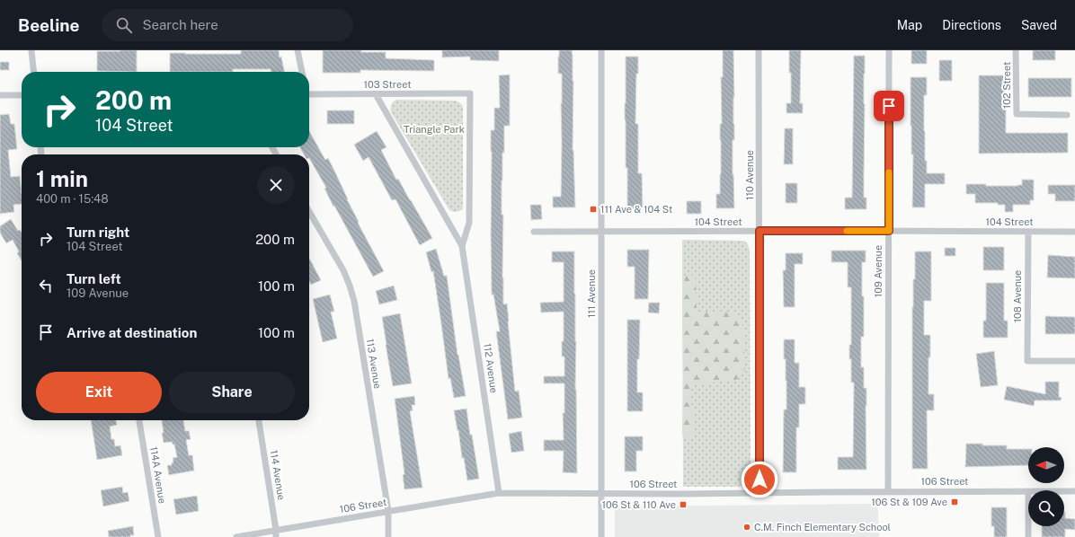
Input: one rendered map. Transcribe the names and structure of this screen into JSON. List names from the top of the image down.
{
  "streets": {
    "street": [
      "103 Street",
      "102 Street",
      "110 Avenue",
      "104 Street",
      "109 Avenue",
      "111 Avenue",
      "108 Avenue",
      "113 Avenue",
      "112 Avenue",
      "114A Avenue",
      "114 Avenue",
      "106 Street"
    ]
  },
  "crossings": [
    ["103 Street", "112 Avenue"],
    ["110 Avenue", "104 Street"],
    ["110 Avenue", "106 Street"],
    ["104 Street", "109 Avenue"],
    ["104 Street", "111 Avenue"],
    ["104 Street", "108 Avenue"],
    ["109 Avenue", "106 Street"],
    ["111 Avenue", "106 Street"],
    ["113 Avenue", "106 Street"],
    ["112 Avenue", "106 Street"],
    ["114 Avenue", "106 Street"]
  ],
  "parks": ["Triangle Park"],
  "places": {
    "transit": ["111 Ave & 104 St", "106 St & 109 Ave", "106 St & 110 Ave"],
    "other": ["C.M. Finch Elementary School"]
  },
  "north": "left",
  "page": {
    "header": "Beeline",
    "search": "Search here",
    "nav": ["Map", "Directions", "Saved"],
    "turn": ["200 m", "104 Street"],
    "heading": ["1 min", "400 m · 15:48"],
    "list": [
      {
        "name": "Turn right",
        "note": "104 Street",
        "value": "200 m"
      },
      {
        "name": "Turn left",
        "note": "109 Avenue",
        "value": "100 m"
      },
      {
        "name": "Arrive at destination",
        "value": "100 m"
      }
    ],
    "buttons": ["Exit", "Share"]
  }
}
